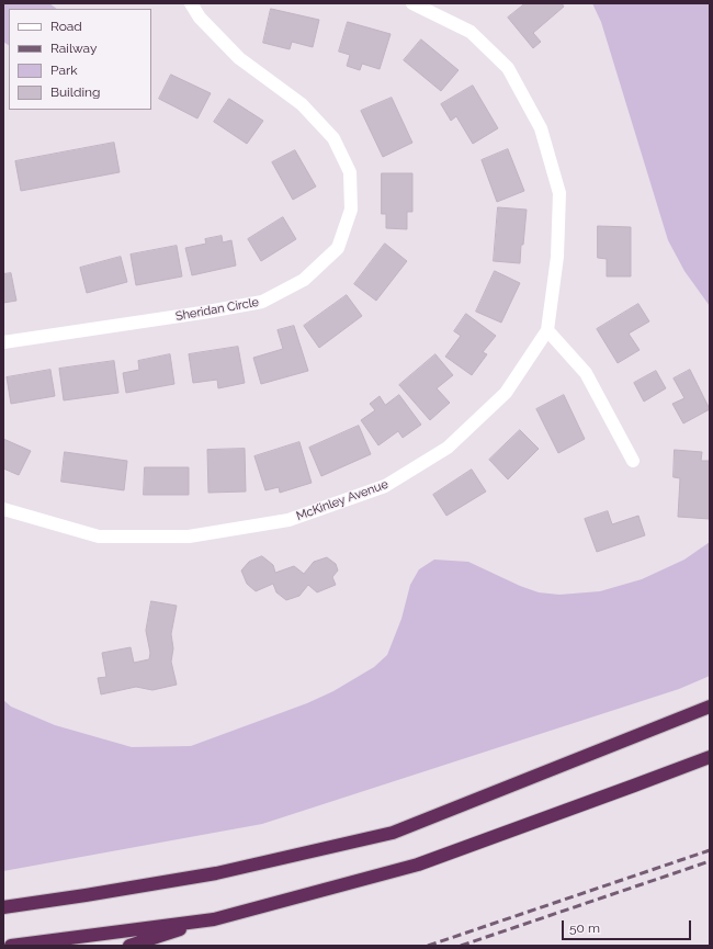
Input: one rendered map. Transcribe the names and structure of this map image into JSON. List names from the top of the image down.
{
  "streets": {
    "street": ["Sheridan Circle", "McKinley Avenue"]
  },
  "legend": [
    "Road",
    "Railway",
    "Park",
    "Building"
  ],
  "scale_bar": "50 m"
}
